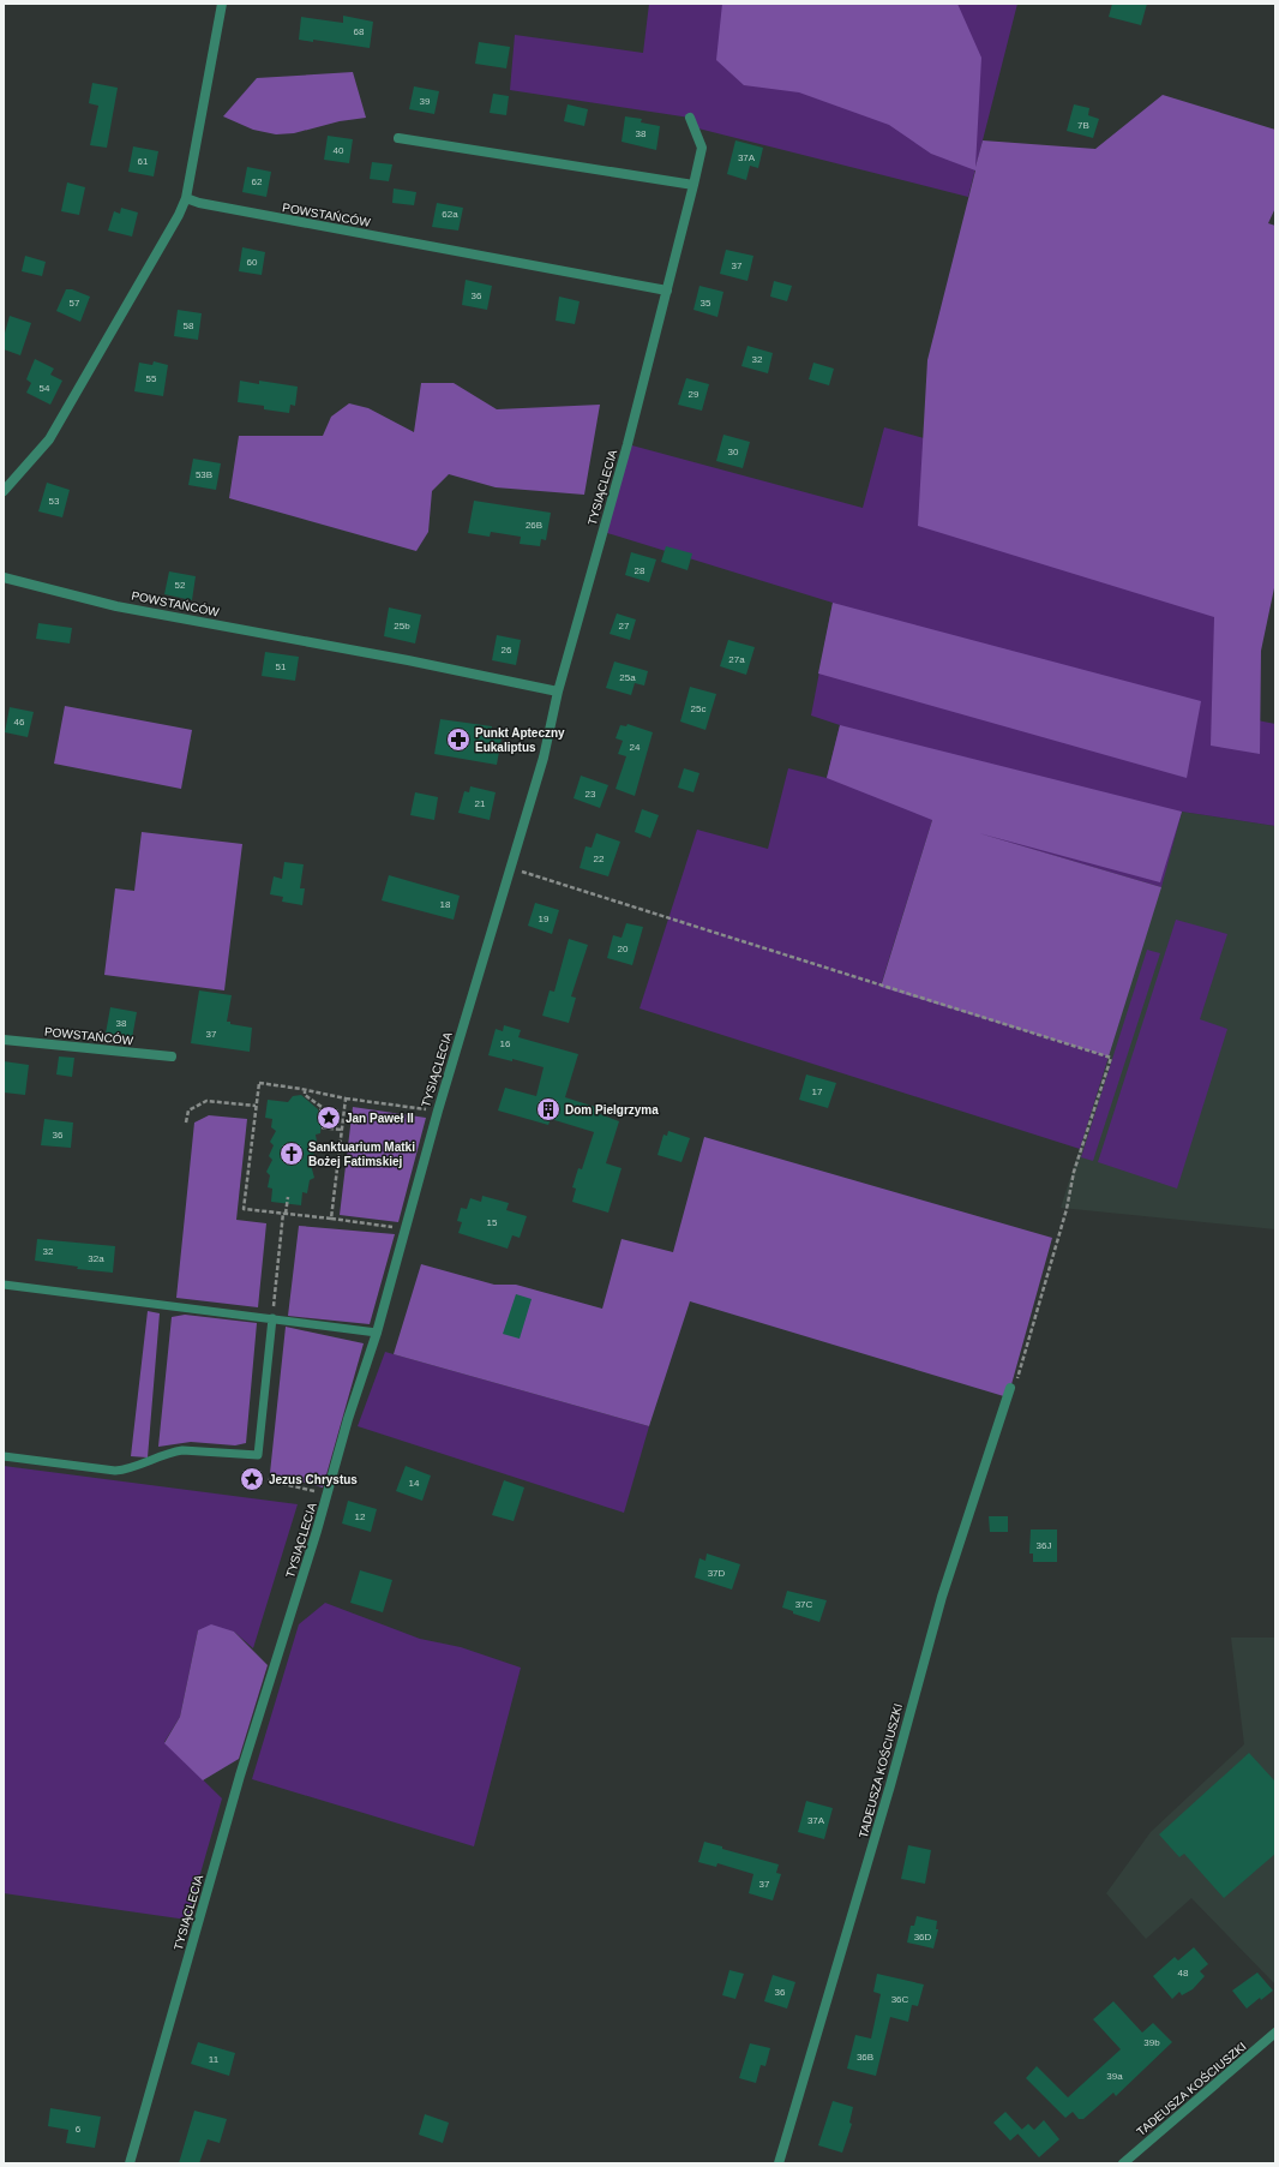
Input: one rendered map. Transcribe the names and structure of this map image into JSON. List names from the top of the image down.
{
  "streets": {
    "street": ["POWSTAŃCÓW", "TYSIĄCLECIA", "TADEUSZA KOŚCIUSZKI"]
  },
  "crossings": [
    ["POWSTAŃCÓW", "TYSIĄCLECIA"]
  ],
  "places": {
    "pharmacy": ["Punkt Apteczny Eukaliptus"],
    "building": ["Dom Pielgrzyma"],
    "place": ["Jan Paweł II", "Jezus Chrystus"],
    "church": ["Sanktuarium Matki Bożej Fatimskiej"]
  },
  "house_numbers": [
    "68",
    "39",
    "7B",
    "38",
    "40",
    "37A",
    "61",
    "62",
    "62a",
    "60",
    "37",
    "36",
    "57",
    "35",
    "58",
    "32",
    "55",
    "54",
    "29",
    "30",
    "53B",
    "53",
    "26B",
    "28",
    "52",
    "25b",
    "27",
    "26",
    "27a",
    "51",
    "25a",
    "25c",
    "46",
    "24",
    "23",
    "21",
    "22",
    "18",
    "19",
    "20",
    "38",
    "37",
    "16",
    "17",
    "36",
    "15",
    "32",
    "32a",
    "14",
    "12",
    "36J",
    "37D",
    "37C",
    "37A",
    "37",
    "36D",
    "48",
    "36",
    "36C",
    "39b",
    "36B",
    "11",
    "39a",
    "6"
  ]
}
